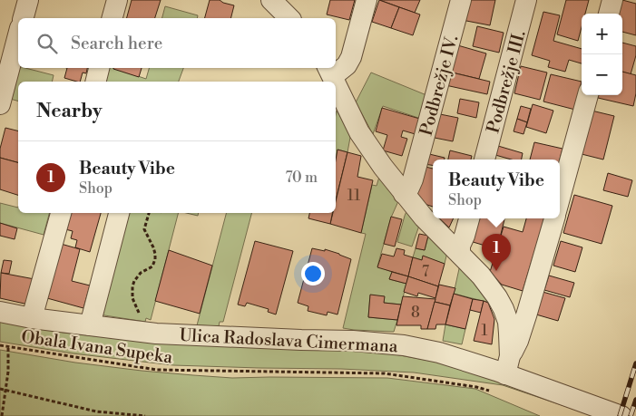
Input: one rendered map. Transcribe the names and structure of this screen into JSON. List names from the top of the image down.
{
  "streets": {
    "street": ["Podbrežje III.", "Podbrežje IV.", "Ulica Radoslava Cimermana"],
    "path": ["Obala Ivana Supeka"]
  },
  "house_numbers": [
    "11",
    "7",
    "8",
    "1"
  ],
  "page": {
    "map_buttons": ["+", "−"],
    "search": "Search here",
    "heading": "Nearby",
    "list": [
      {
        "mark": "1",
        "name": "Beauty Vibe",
        "note": "Shop",
        "value": "70 m"
      }
    ],
    "popup": ["Beauty Vibe", "Shop"],
    "pins": "1"
  }
}
